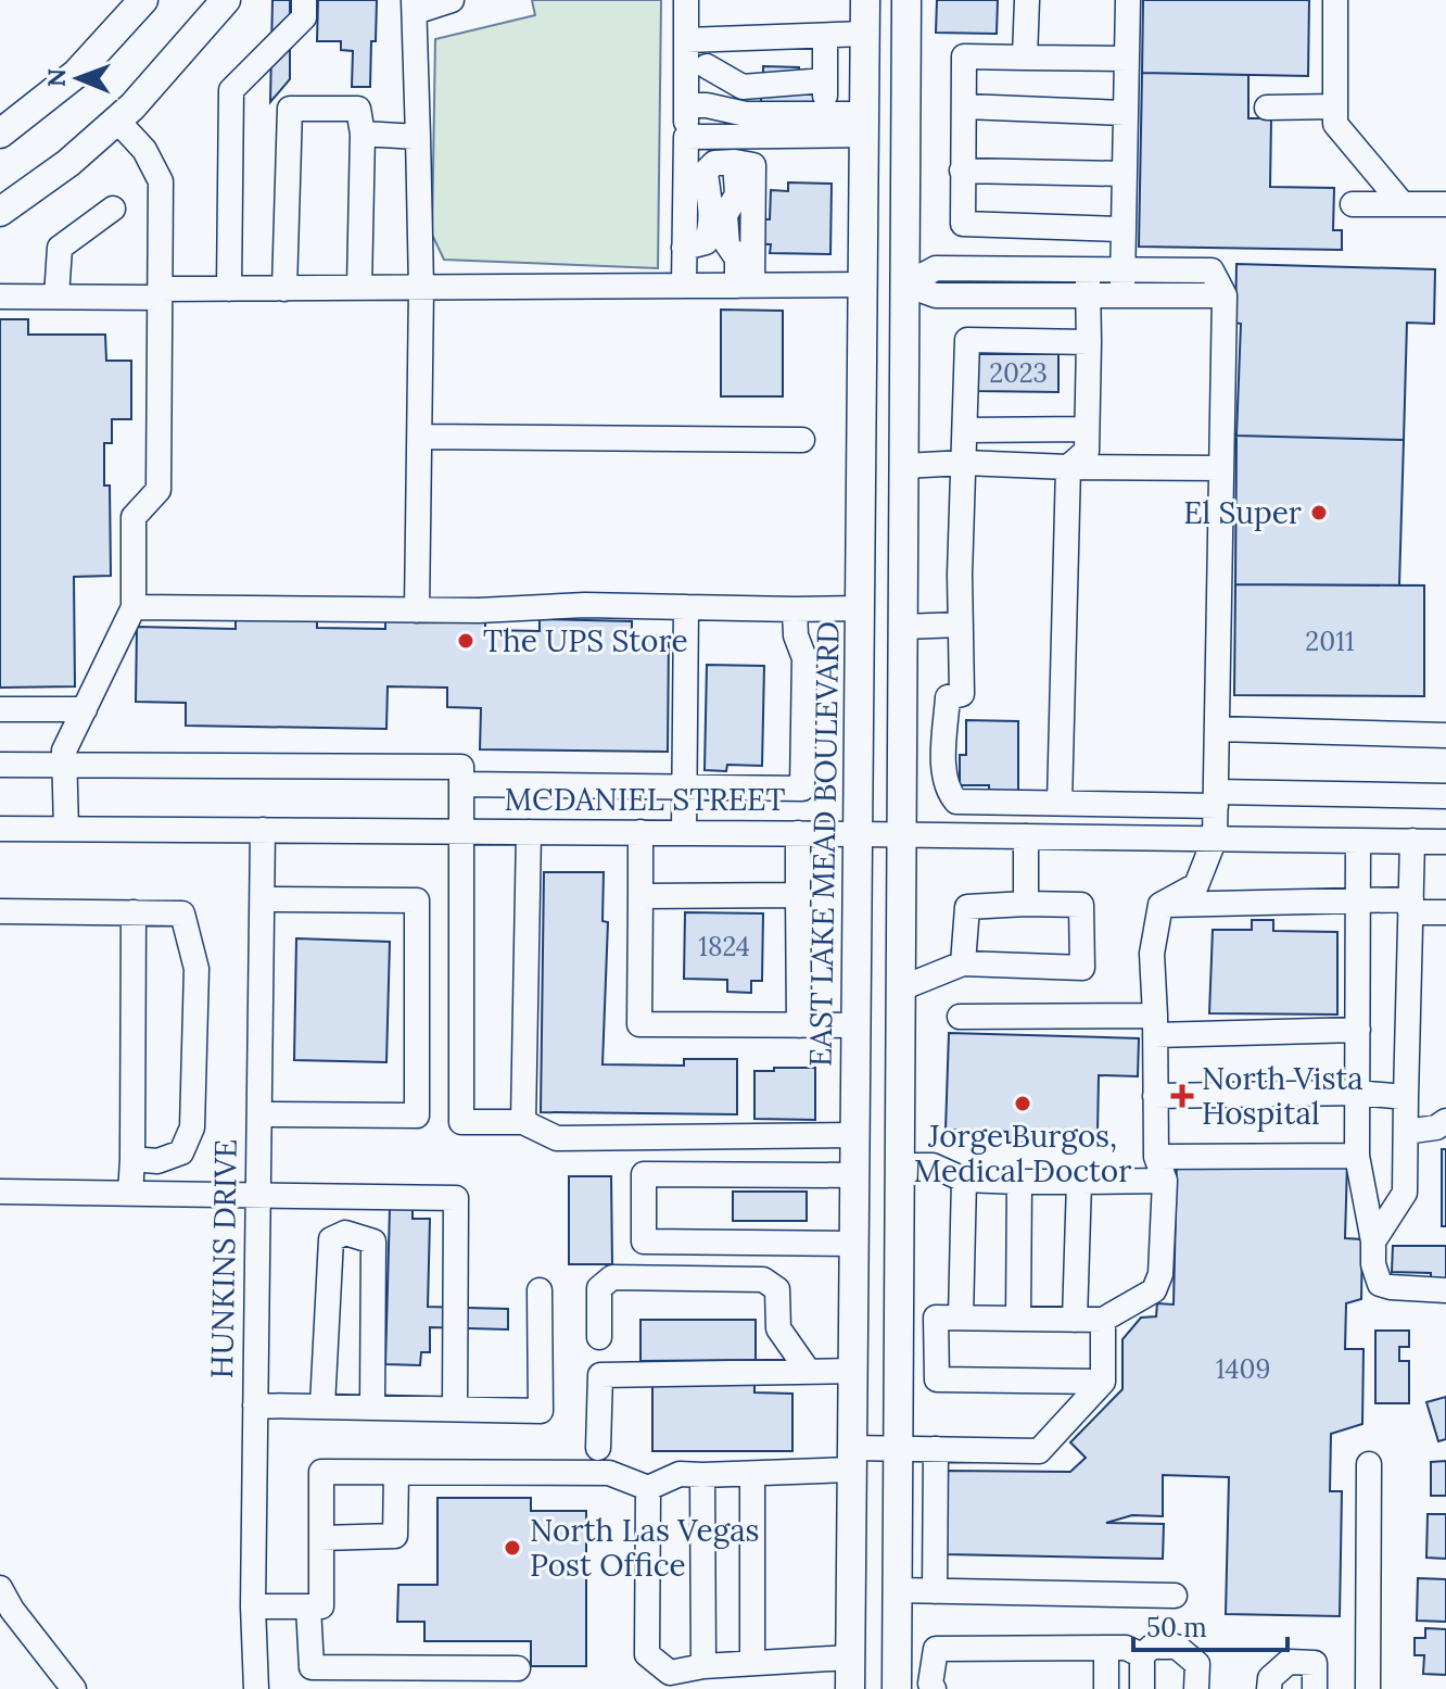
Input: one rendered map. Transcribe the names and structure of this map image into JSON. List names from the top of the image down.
{
  "streets": {
    "main road": ["EAST LAKE MEAD BOULEVARD"],
    "street": ["MCDANIEL STREET", "HUNKINS DRIVE"]
  },
  "crossings": [
    ["MCDANIEL STREET", "EAST LAKE MEAD BOULEVARD"],
    ["MCDANIEL STREET", "HUNKINS DRIVE"]
  ],
  "places": {
    "other": [
      "El Super",
      "The UPS Store",
      "Jorge Burgos, Medical Doctor",
      "North Las Vegas Post Office"
    ],
    "health": ["North Vista Hospital"]
  },
  "house_numbers": [
    "2023",
    "2011",
    "1824",
    "1409"
  ],
  "scale_bar": "50 m",
  "north": "left"
}
